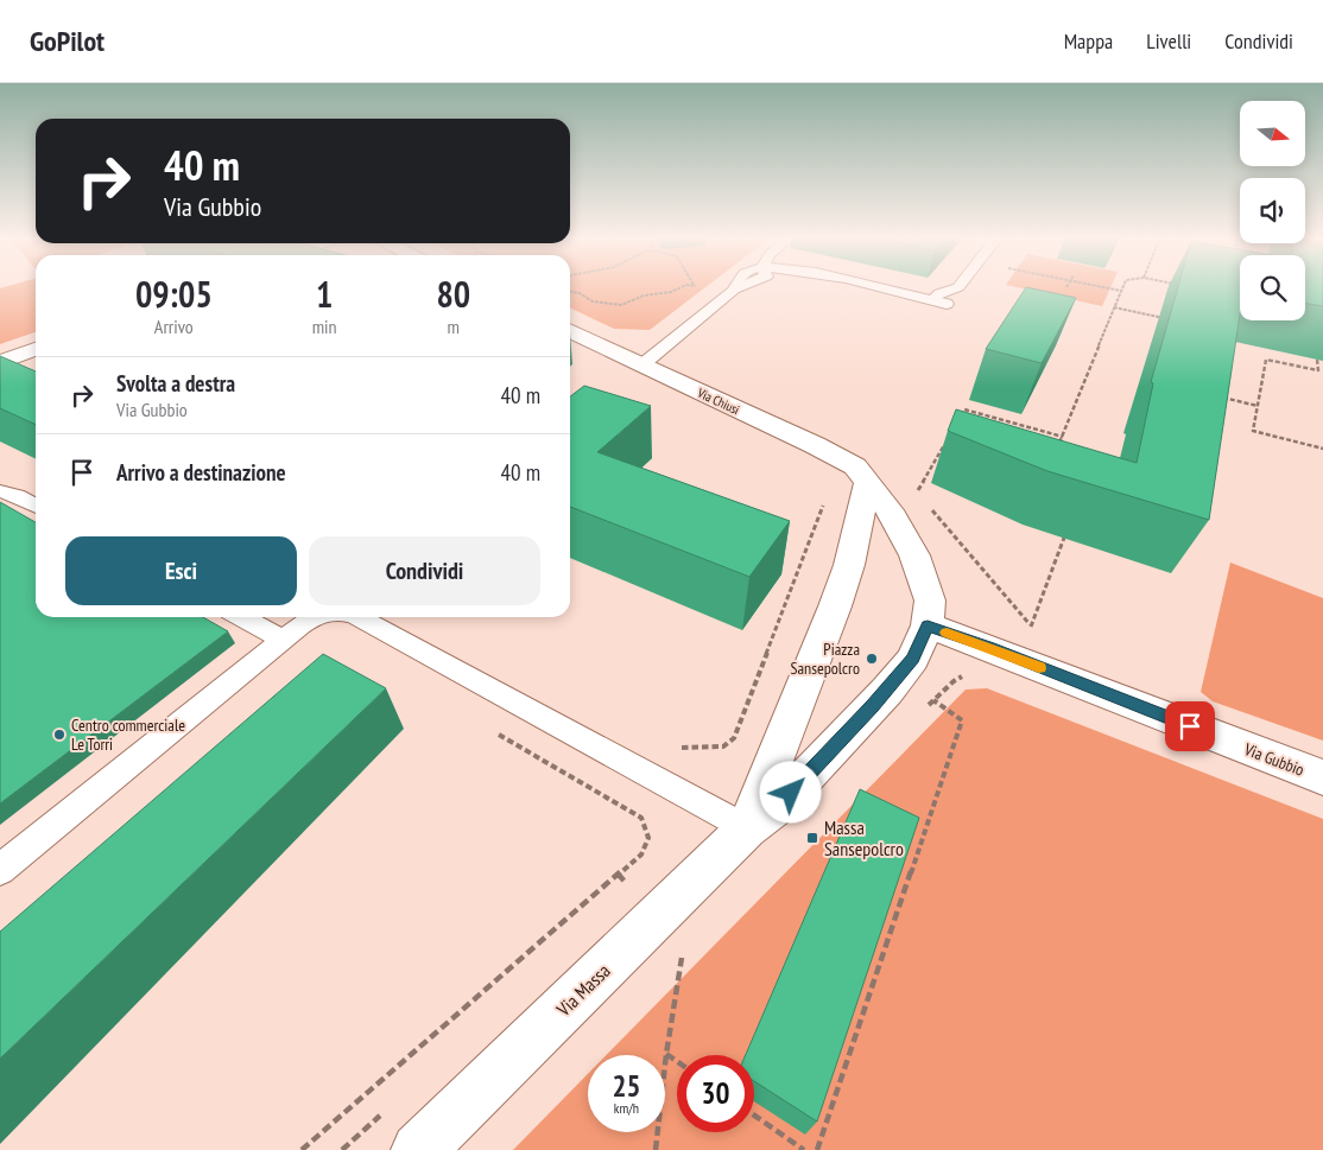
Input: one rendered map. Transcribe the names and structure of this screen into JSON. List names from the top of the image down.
{
  "streets": {
    "street": ["Via Chiusi", "Via Gubbio", "Via Massa"]
  },
  "places": {
    "other": ["Piazza Sansepolcro", "Centro commerciale Le Torri"],
    "transit": ["Massa Sansepolcro"]
  },
  "north": "right",
  "page": {
    "header": "GoPilot",
    "nav": ["Mappa", "Livelli", "Condividi"],
    "turn": ["40 m", "Via Gubbio"],
    "eta": [
      "09:05",
      "Arrivo",
      "1",
      "min",
      "80",
      "m"
    ],
    "list": [
      {
        "name": "Svolta a destra",
        "note": "Via Gubbio",
        "value": "40 m"
      },
      {
        "name": "Arrivo a destinazione",
        "value": "40 m"
      }
    ],
    "buttons": ["Esci", "Condividi"],
    "speed": "25 km/h",
    "limit": "30"
  }
}
